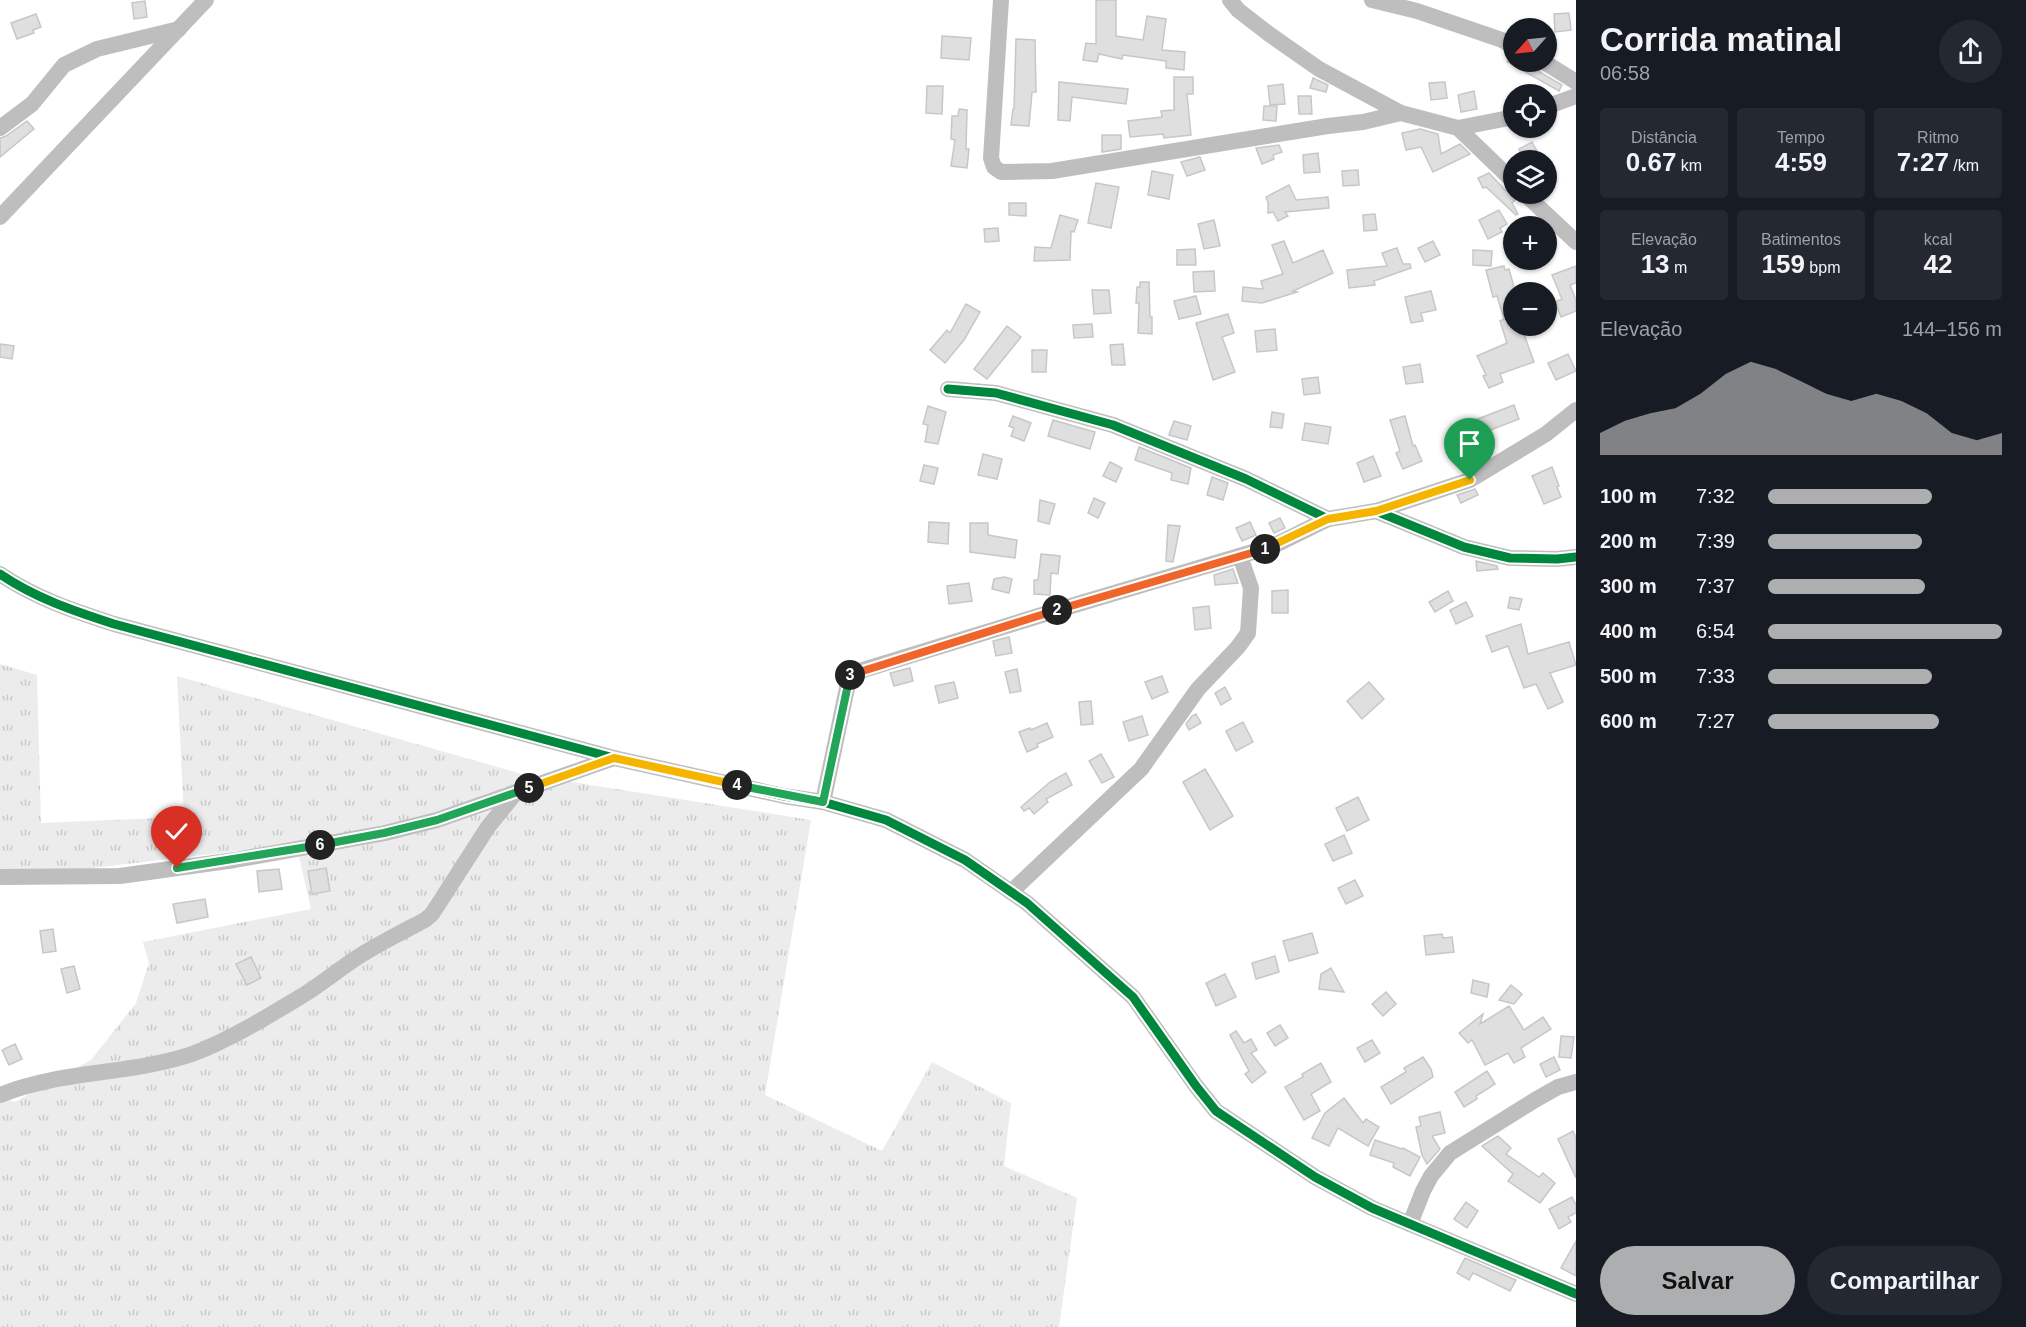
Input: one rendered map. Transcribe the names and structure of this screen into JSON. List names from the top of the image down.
{
  "north": "bottom left",
  "page": {
    "heading": ["Corrida matinal", "06:58"],
    "map_buttons": ["+", "−"],
    "stats": [
      ["Distância", "0.67 km"],
      ["Tempo", "4:59"],
      ["Ritmo", "7:27 /km"],
      ["Elevação", "13 m"],
      ["Batimentos", "159 bpm"],
      ["kcal", "42"]
    ],
    "chart": ["Elevação", "144–156 m"],
    "list": [
      {
        "name": "100 m",
        "note": "7:32"
      },
      {
        "name": "200 m",
        "note": "7:39"
      },
      {
        "name": "300 m",
        "note": "7:37"
      },
      {
        "name": "400 m",
        "note": "6:54"
      },
      {
        "name": "500 m",
        "note": "7:33"
      },
      {
        "name": "600 m",
        "note": "7:27"
      }
    ],
    "pins": [
      "1",
      "2",
      "3",
      "4",
      "5",
      "6"
    ],
    "buttons": ["Salvar", "Compartilhar"]
  }
}
